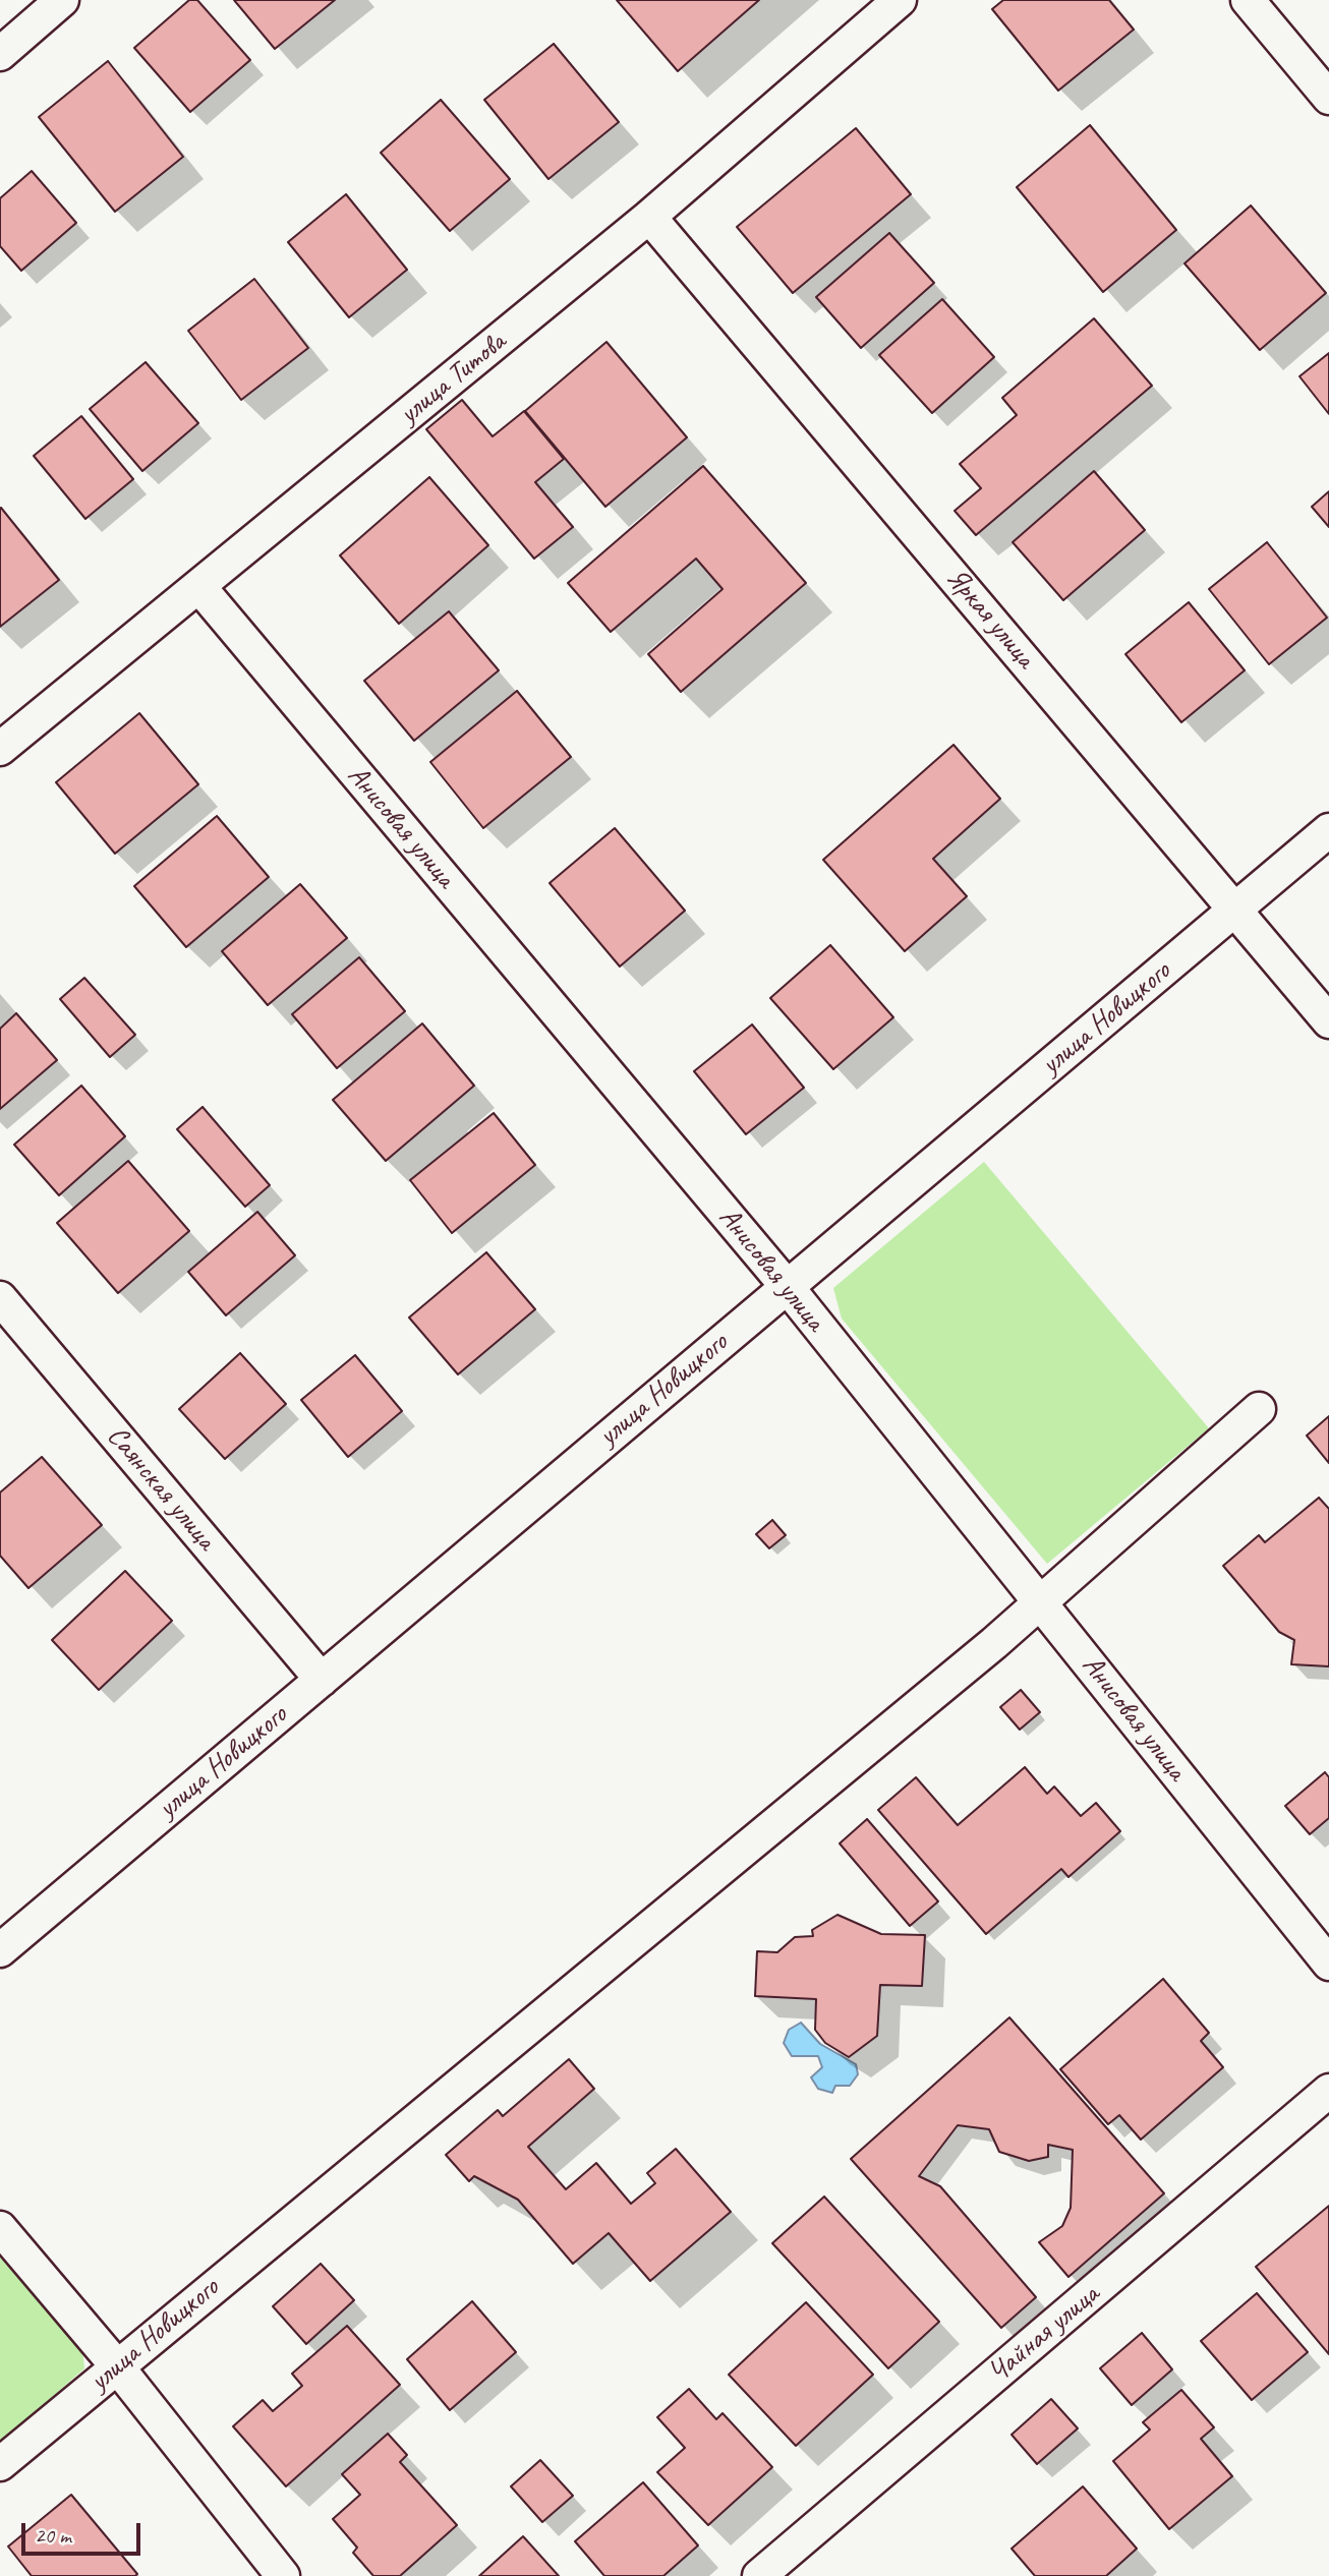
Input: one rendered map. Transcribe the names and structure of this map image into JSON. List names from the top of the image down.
{
  "streets": {
    "street": [
      "улица Титова",
      "Яркая улица",
      "Анисовая улица",
      "улица Новицкого",
      "Саянская улица",
      "Чайная улица"
    ]
  },
  "crossings": [
    ["улица Титова", "Яркая улица"],
    ["улица Титова", "Анисовая улица"],
    ["Яркая улица", "улица Новицкого"],
    ["Анисовая улица", "улица Новицкого"],
    ["улица Новицкого", "Саянская улица"]
  ],
  "scale_bar": "20 m"
}
